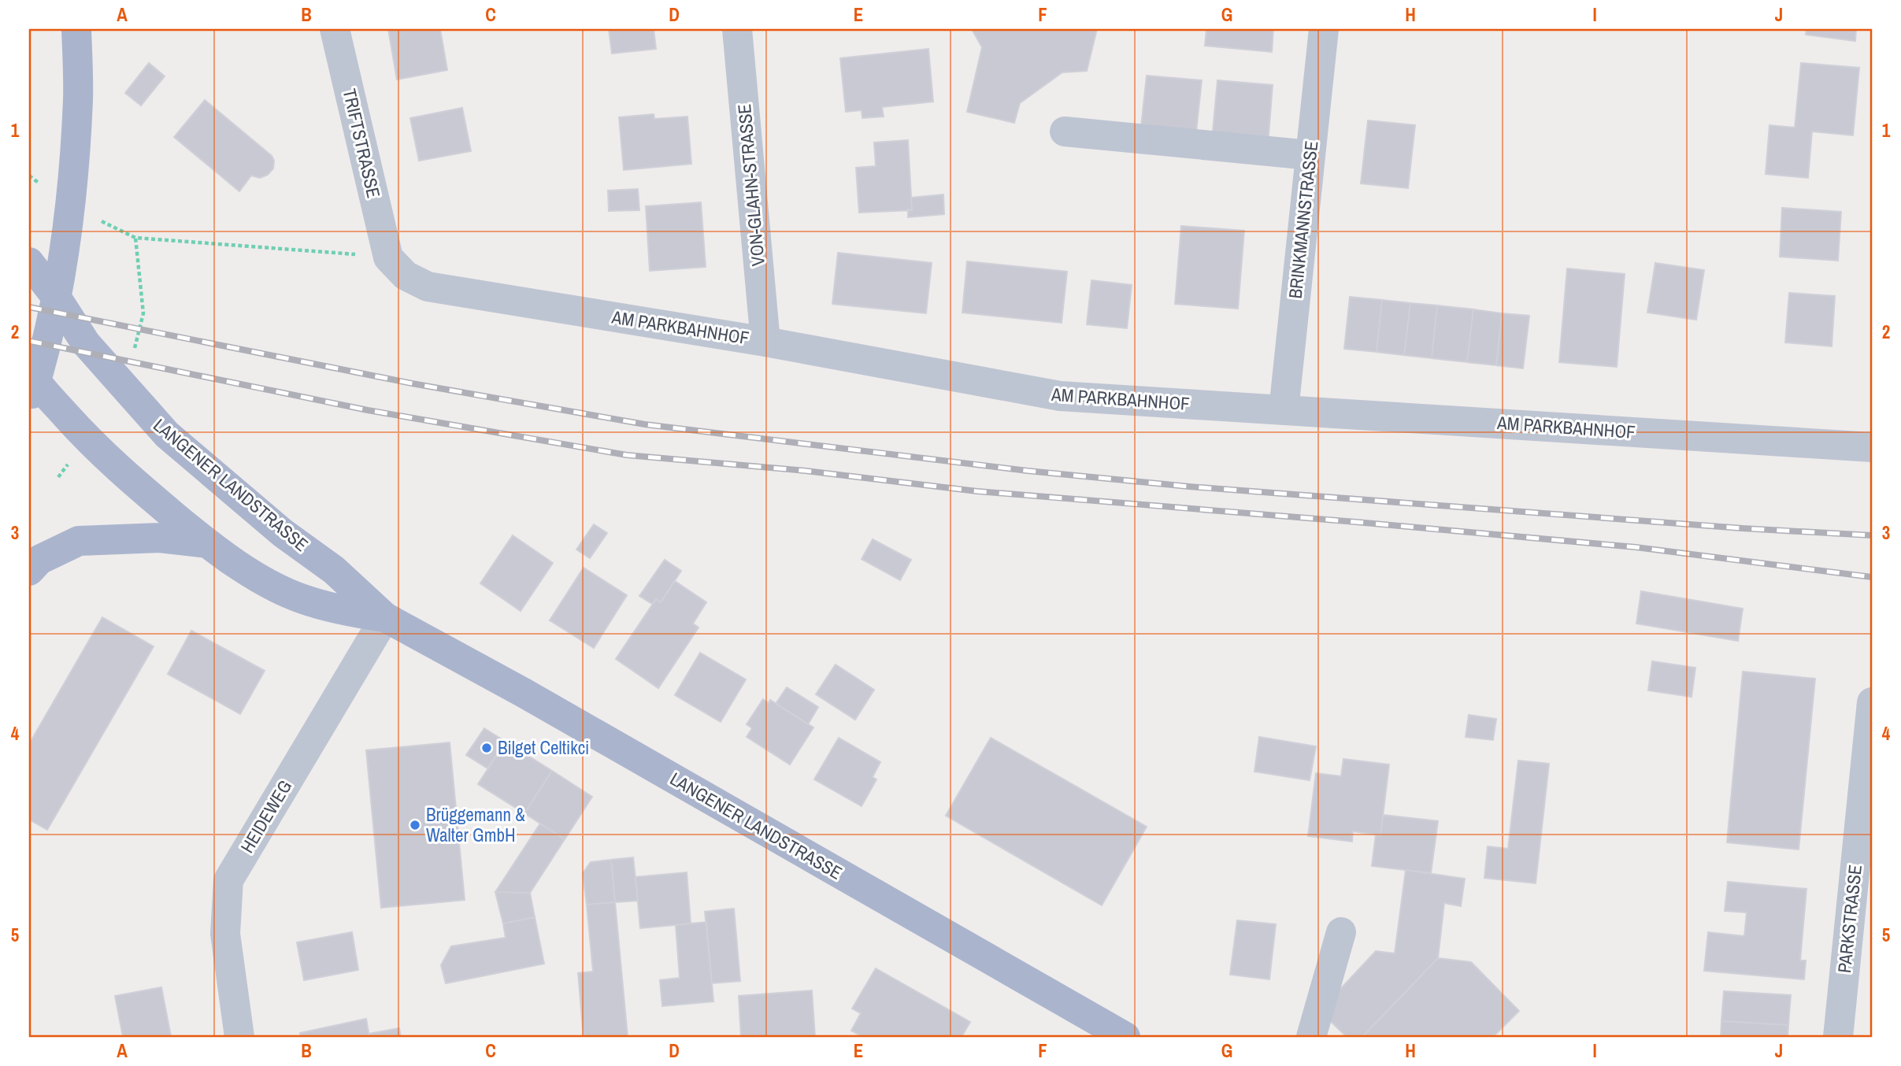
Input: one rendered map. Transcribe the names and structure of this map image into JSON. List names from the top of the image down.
{
  "streets": {
    "main road": ["LANGENER LANDSTRASSE"],
    "street": [
      "TRIFTSTRASSE",
      "VON-GLAHN-STRASSE",
      "BRINKMANNSTRASSE",
      "AM PARKBAHNHOF",
      "HEIDEWEG",
      "PARKSTRASSE"
    ]
  },
  "crossings": [
    ["TRIFTSTRASSE", "AM PARKBAHNHOF"],
    ["VON-GLAHN-STRASSE", "AM PARKBAHNHOF"],
    ["BRINKMANNSTRASSE", "AM PARKBAHNHOF"],
    ["LANGENER LANDSTRASSE", "HEIDEWEG"]
  ],
  "places": ["Bilget Celtikci", "Brüggemann & Walter GmbH"],
  "grid": {
    "columns": [
      "A",
      "B",
      "C",
      "D",
      "E",
      "F",
      "G",
      "H",
      "I",
      "J"
    ],
    "rows": [
      "1",
      "2",
      "3",
      "4",
      "5"
    ]
  }
}
